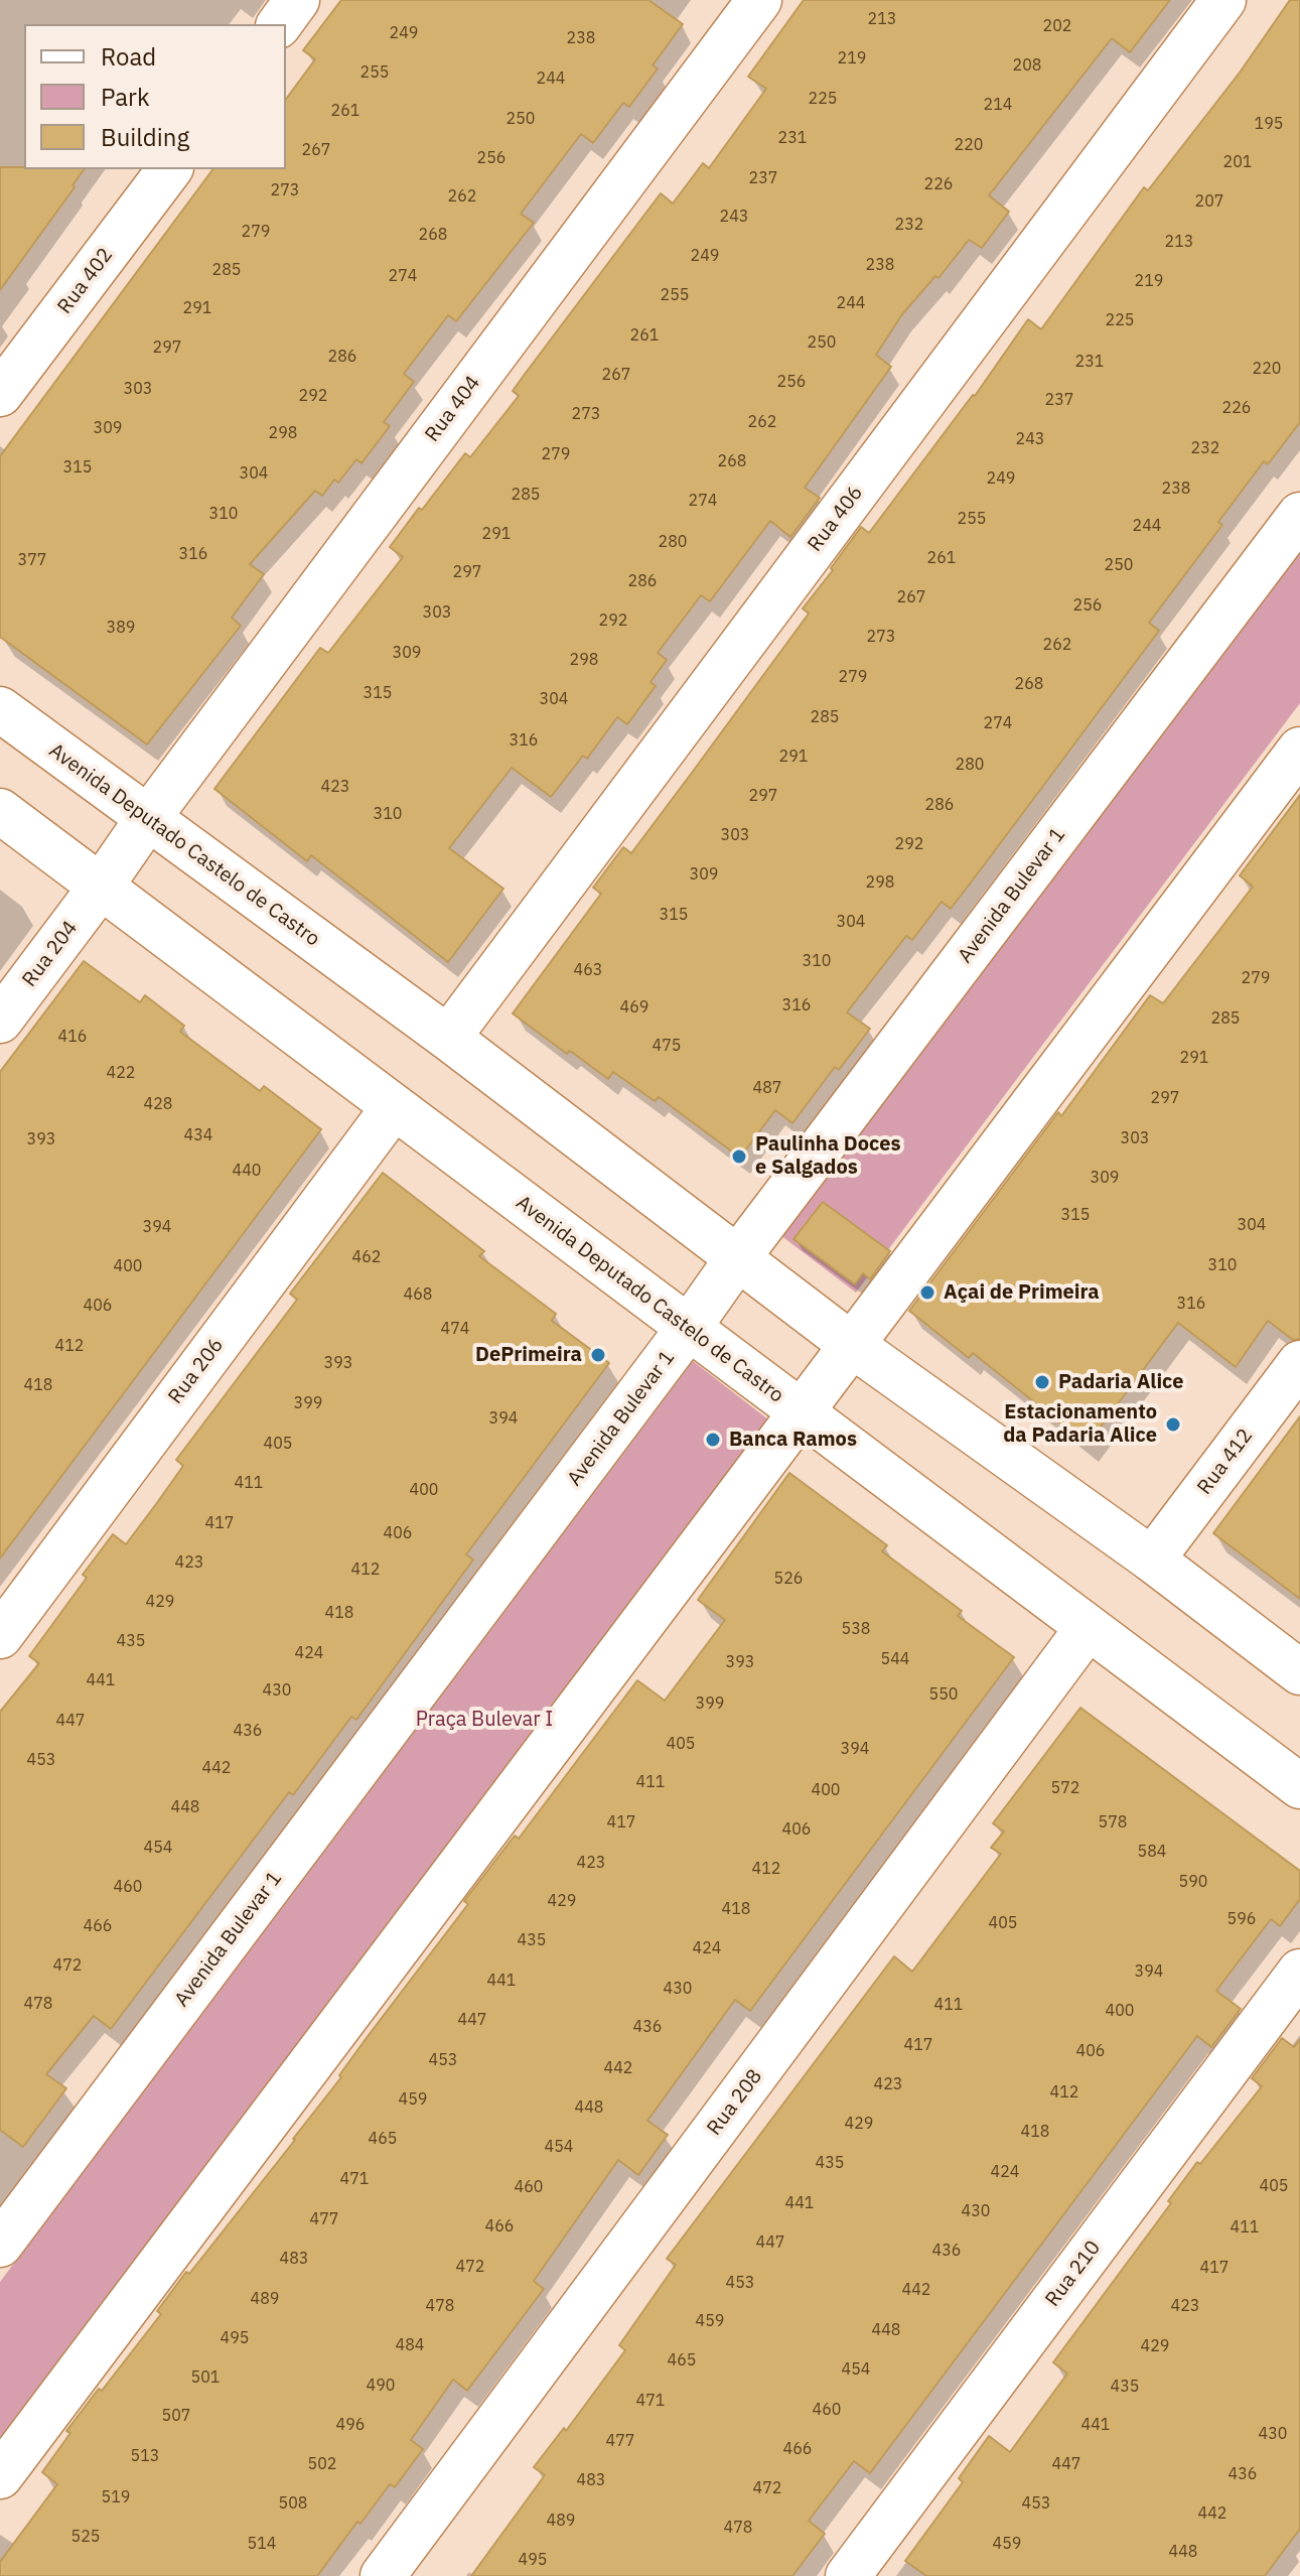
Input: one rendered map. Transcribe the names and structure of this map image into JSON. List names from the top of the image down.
{
  "streets": {
    "street": [
      "Rua 402",
      "Rua 404",
      "Rua 406",
      "Avenida Deputado Castelo de Castro",
      "Avenida Bulevar 1",
      "Rua 204",
      "Rua 206",
      "Rua 412",
      "Rua 208",
      "Rua 210"
    ]
  },
  "crossings": [
    ["Rua 404", "Avenida Deputado Castelo de Castro"],
    ["Rua 404", "Rua 204"],
    ["Rua 406", "Avenida Deputado Castelo de Castro"],
    ["Avenida Deputado Castelo de Castro", "Avenida Bulevar 1"],
    ["Avenida Deputado Castelo de Castro", "Rua 204"],
    ["Avenida Deputado Castelo de Castro", "Rua 206"],
    ["Avenida Deputado Castelo de Castro", "Rua 412"],
    ["Avenida Deputado Castelo de Castro", "Rua 208"]
  ],
  "parks": ["Praça Bulevar I"],
  "places": [
    "Paulinha Doces e Salgados",
    "Açai de Primeira",
    "DePrimeira",
    "Padaria Alice",
    "Estacionamento da Padaria Alice",
    "Banca Ramos"
  ],
  "house_numbers": [
    "213",
    "202",
    "249",
    "238",
    "219",
    "208",
    "255",
    "244",
    "225",
    "214",
    "261",
    "250",
    "195",
    "231",
    "220",
    "267",
    "256",
    "201",
    "237",
    "226",
    "273",
    "262",
    "207",
    "243",
    "232",
    "279",
    "268",
    "213",
    "249",
    "238",
    "285",
    "274",
    "219",
    "255",
    "244",
    "291",
    "225",
    "261",
    "250",
    "297",
    "286",
    "231",
    "220",
    "267",
    "256",
    "303",
    "292",
    "237",
    "226",
    "273",
    "262",
    "309",
    "298",
    "243",
    "232",
    "279",
    "268",
    "315",
    "304",
    "249",
    "238",
    "285",
    "274",
    "310",
    "255",
    "244",
    "291",
    "280",
    "316",
    "261",
    "377",
    "250",
    "297",
    "286",
    "267",
    "256",
    "303",
    "292",
    "389",
    "273",
    "262",
    "309",
    "298",
    "279",
    "268",
    "315",
    "304",
    "285",
    "274",
    "316",
    "291",
    "280",
    "423",
    "297",
    "286",
    "310",
    "303",
    "292",
    "309",
    "298",
    "315",
    "304",
    "310",
    "463",
    "279",
    "316",
    "469",
    "285",
    "416",
    "475",
    "291",
    "422",
    "487",
    "297",
    "428",
    "434",
    "303",
    "393",
    "440",
    "309",
    "315",
    "304",
    "394",
    "462",
    "310",
    "400",
    "468",
    "316",
    "406",
    "474",
    "412",
    "393",
    "418",
    "399",
    "394",
    "405",
    "411",
    "400",
    "417",
    "406",
    "423",
    "412",
    "526",
    "429",
    "418",
    "538",
    "435",
    "424",
    "544",
    "393",
    "441",
    "430",
    "550",
    "399",
    "447",
    "436",
    "405",
    "394",
    "453",
    "442",
    "411",
    "572",
    "400",
    "448",
    "417",
    "578",
    "406",
    "454",
    "584",
    "423",
    "412",
    "590",
    "460",
    "429",
    "418",
    "596",
    "405",
    "466",
    "435",
    "424",
    "472",
    "394",
    "441",
    "430",
    "478",
    "411",
    "400",
    "447",
    "436",
    "417",
    "406",
    "453",
    "442",
    "423",
    "412",
    "459",
    "448",
    "429",
    "418",
    "465",
    "454",
    "435",
    "424",
    "471",
    "405",
    "460",
    "441",
    "430",
    "477",
    "466",
    "411",
    "447",
    "436",
    "483",
    "472",
    "417",
    "453",
    "442",
    "489",
    "478",
    "423",
    "459",
    "448",
    "495",
    "484",
    "429",
    "465",
    "454",
    "501",
    "490",
    "435",
    "471",
    "460",
    "507",
    "496",
    "441",
    "430",
    "477",
    "466",
    "513",
    "502",
    "447",
    "436",
    "483",
    "472",
    "519",
    "508",
    "453",
    "442",
    "489",
    "478",
    "525",
    "514",
    "459",
    "448",
    "495"
  ],
  "legend": ["Road", "Park", "Building"]
}
